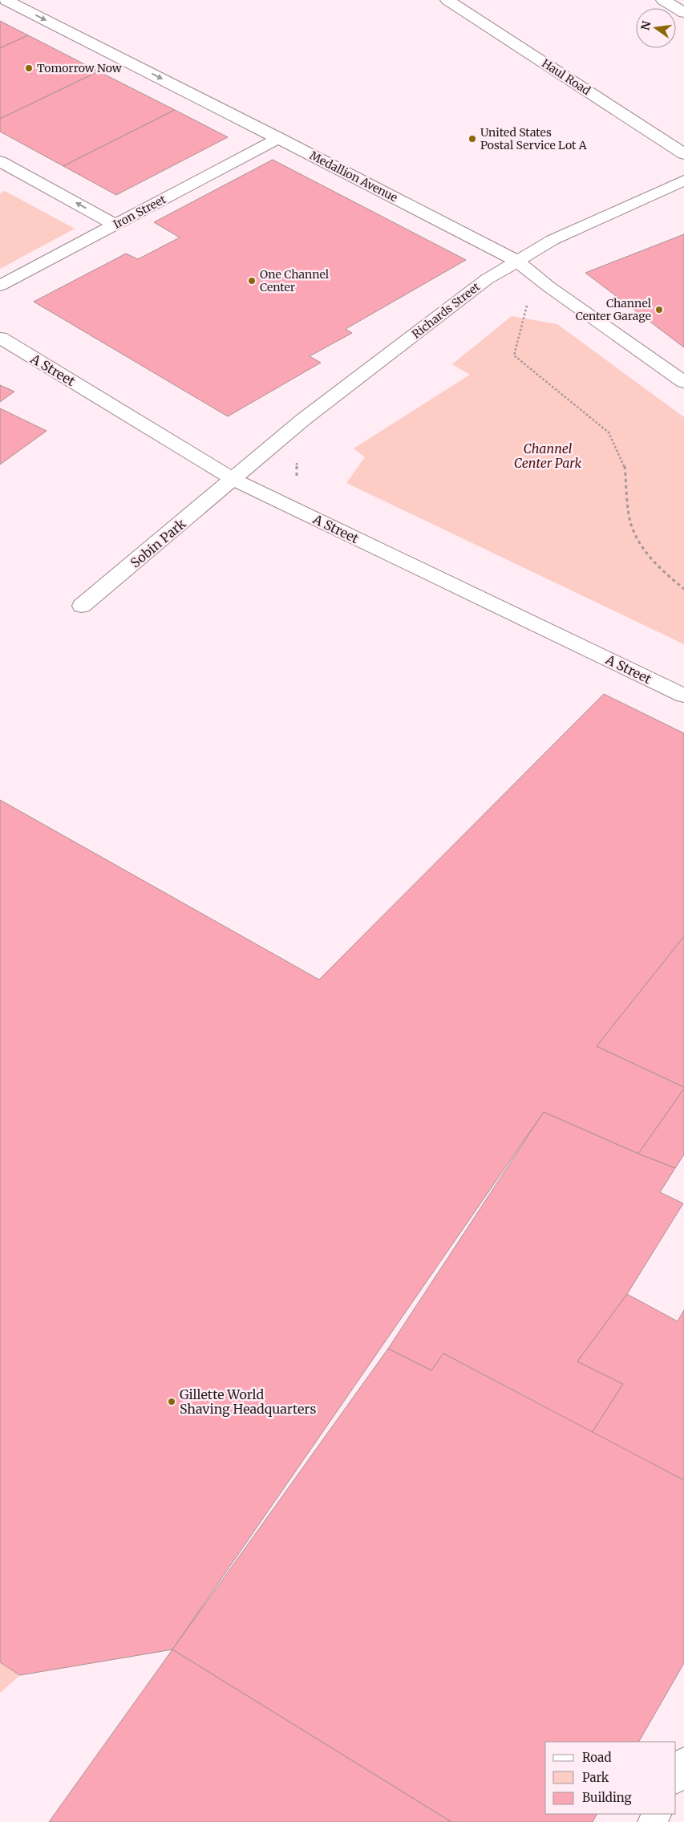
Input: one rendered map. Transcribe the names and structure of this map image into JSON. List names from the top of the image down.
{
  "streets": {
    "street": [
      "Haul Road",
      "Medallion Avenue",
      "Iron Street",
      "Richards Street",
      "A Street",
      "Sobin Park"
    ]
  },
  "crossings": [
    ["Medallion Avenue", "Iron Street"],
    ["Medallion Avenue", "Richards Street"],
    ["Richards Street", "A Street"],
    ["Richards Street", "Sobin Park"],
    ["A Street", "Sobin Park"]
  ],
  "parks": ["Channel Center Park"],
  "places": [
    "Tomorrow Now",
    "United States Postal Service Lot A",
    "One Channel Center",
    "Channel Center Garage",
    "Gillette World Shaving Headquarters"
  ],
  "legend": ["Road", "Park", "Building"],
  "north": "left"
}
